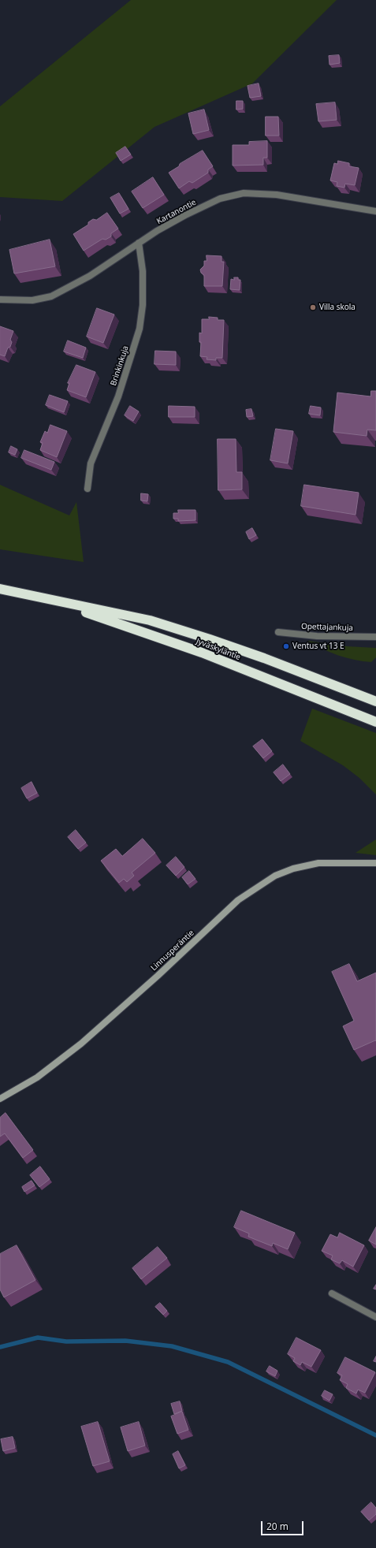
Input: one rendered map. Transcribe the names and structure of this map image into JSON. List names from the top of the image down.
{
  "streets": {
    "highway": ["Jyväskyläntie"],
    "street": [
      "Kartanontie",
      "Brinkinkuja",
      "Opettajankuja",
      "Linnusperäntie"
    ]
  },
  "crossings": [
    ["Kartanontie", "Brinkinkuja"]
  ],
  "places": ["Villa skola", "Ventus vt 13 E"],
  "scale_bar": "20 m"
}
